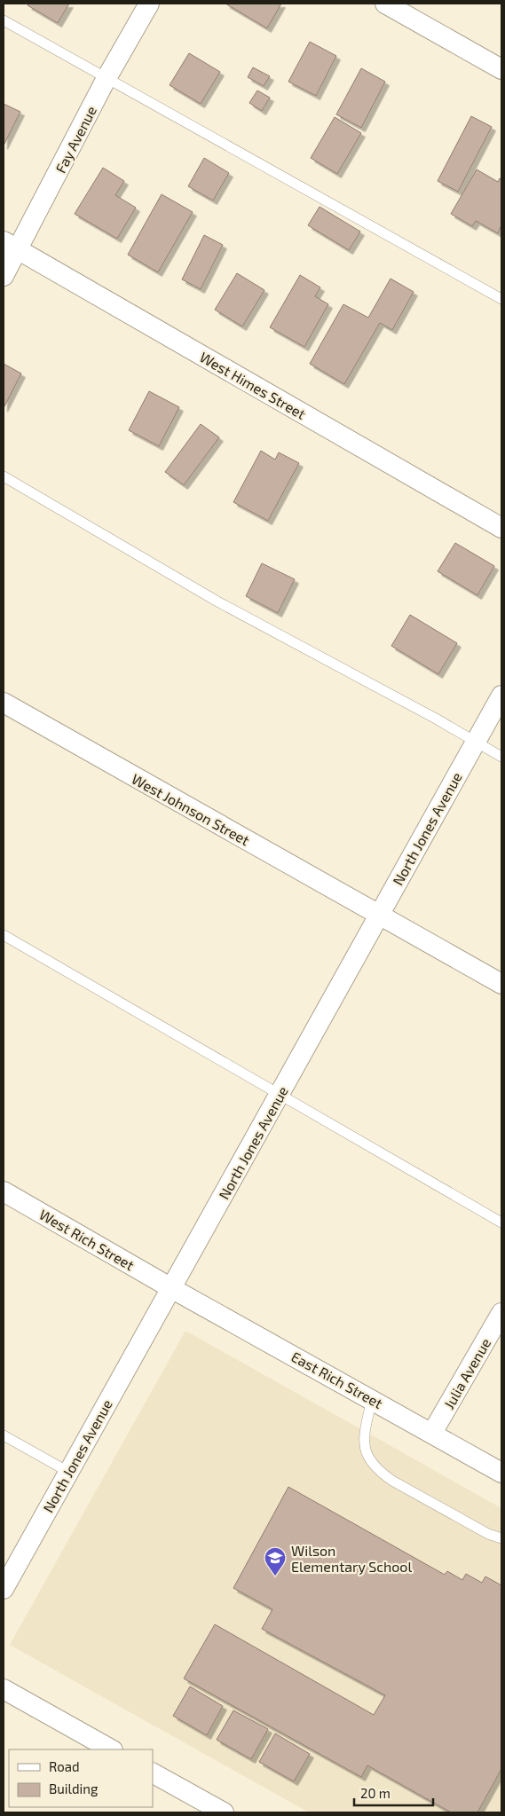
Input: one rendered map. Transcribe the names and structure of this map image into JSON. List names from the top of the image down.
{
  "streets": {
    "street": [
      "Fay Avenue",
      "West Himes Street",
      "West Johnson Street",
      "North Jones Avenue",
      "West Rich Street",
      "Julia Avenue",
      "East Rich Street"
    ]
  },
  "crossings": [
    ["Fay Avenue", "West Himes Street"],
    ["West Johnson Street", "North Jones Avenue"],
    ["North Jones Avenue", "West Rich Street"],
    ["North Jones Avenue", "East Rich Street"],
    ["West Rich Street", "East Rich Street"],
    ["Julia Avenue", "East Rich Street"]
  ],
  "places": {
    "school or university": ["Wilson Elementary School"]
  },
  "legend": ["Road", "Building"],
  "scale_bar": "20 m"
}
